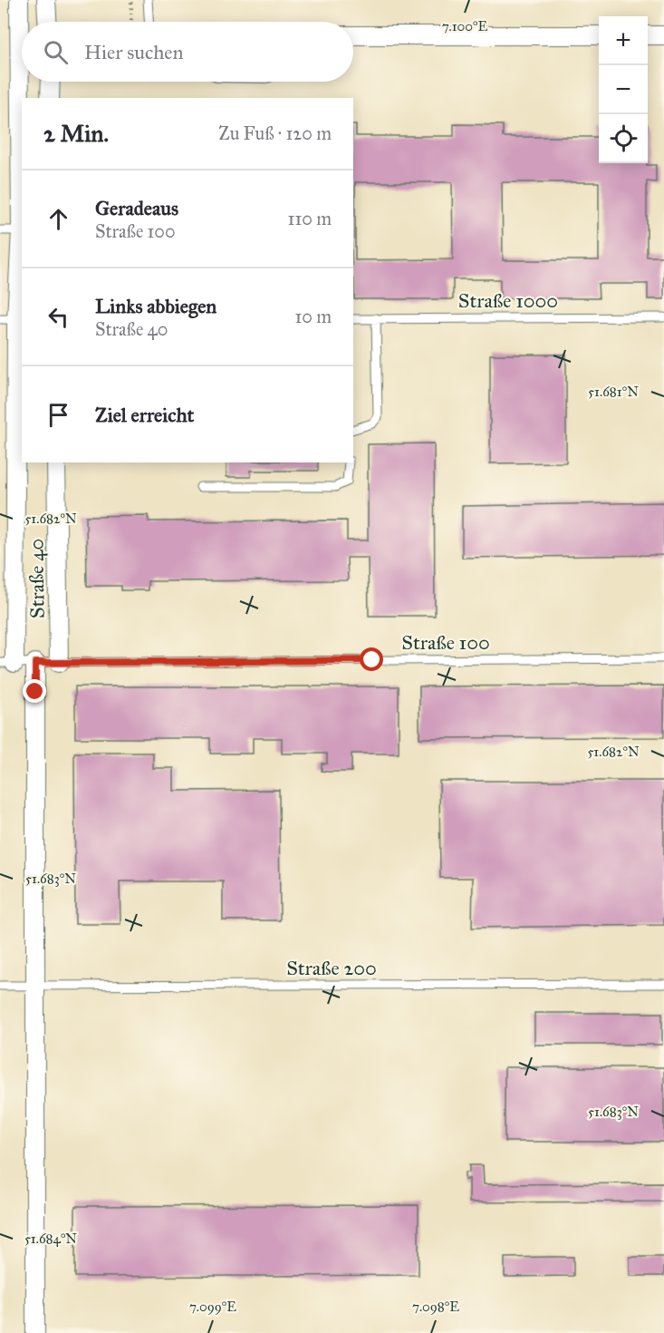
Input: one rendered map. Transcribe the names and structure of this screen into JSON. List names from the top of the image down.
{
  "streets": {
    "street": ["Straße 40"],
    "lane": ["Straße 1000", "Straße 100", "Straße 200"]
  },
  "crossings": [
    ["Straße 40", "Straße 100"]
  ],
  "page": {
    "map_buttons": ["+", "−"],
    "search": "Hier suchen",
    "heading": ["2 Min.", "Zu Fuß · 120 m"],
    "list": [
      ["Geradeaus", "Straße 100", "110 m"],
      ["Links abbiegen", "Straße 40", "10 m"],
      "Ziel erreicht"
    ]
  },
  "coordinates": [
    "7.100°E",
    "51.681°N",
    "51.682°N",
    "51.683°N",
    "51.684°N",
    "7.099°E",
    "7.098°E"
  ]
}
